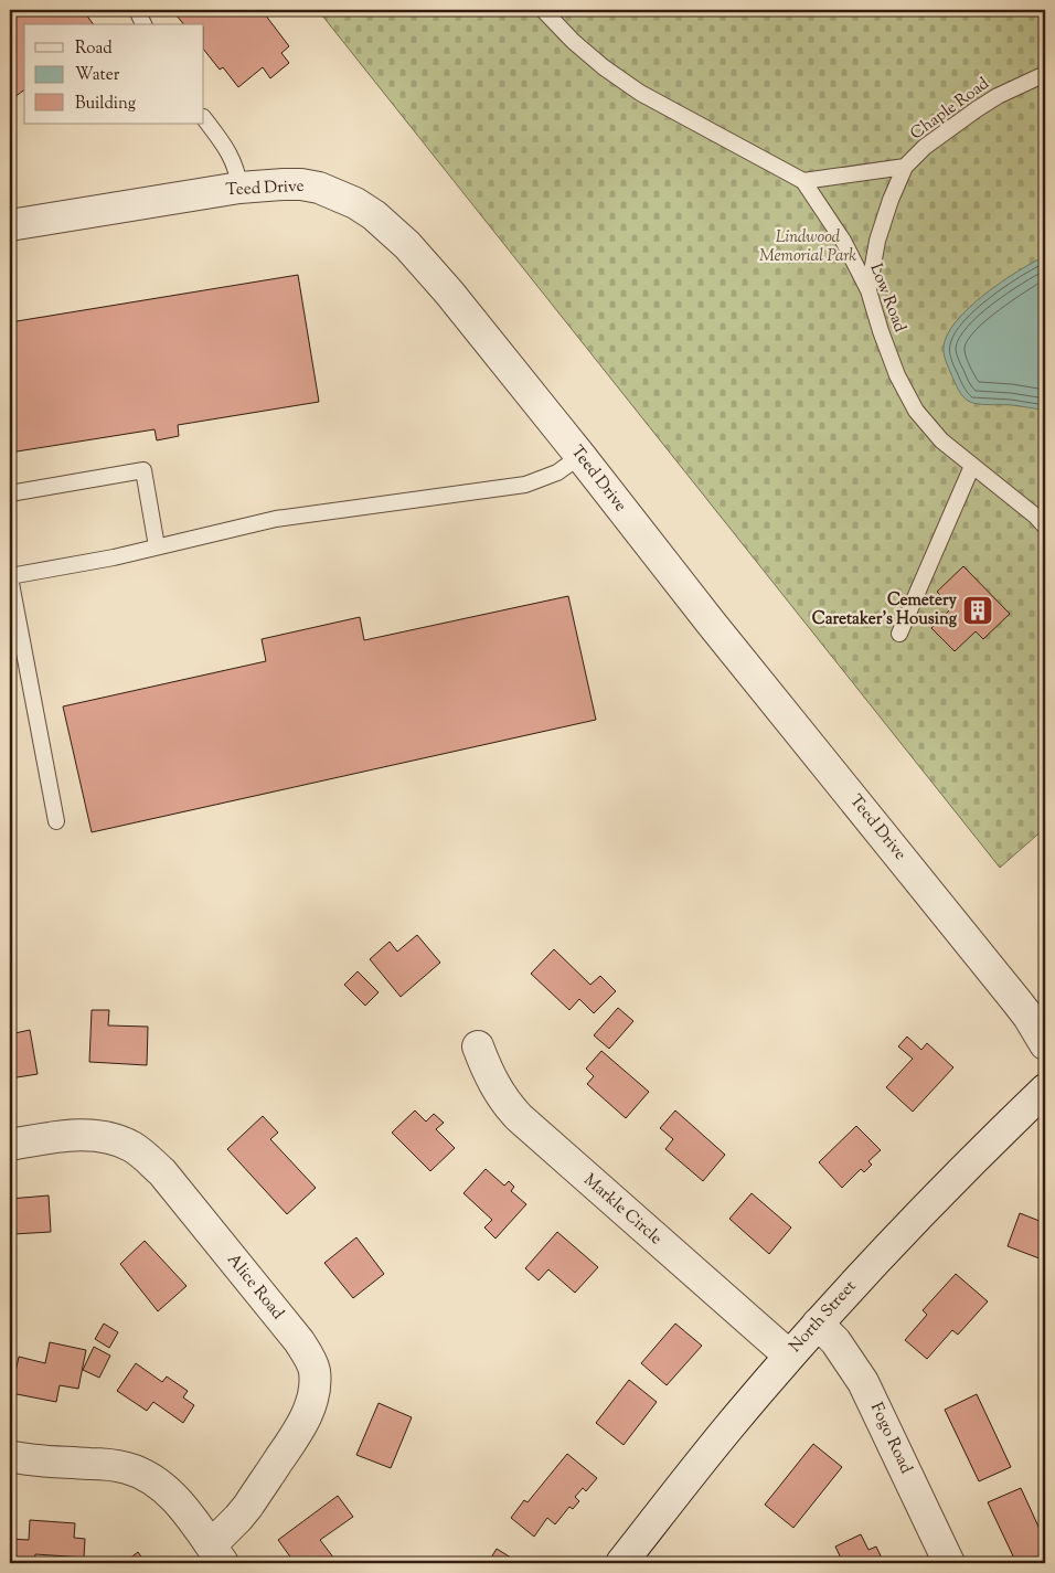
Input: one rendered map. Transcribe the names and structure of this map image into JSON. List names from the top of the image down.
{
  "streets": {
    "street": [
      "Teed Drive",
      "Markle Circle",
      "Alice Road",
      "North Street",
      "Fogo Road"
    ],
    "lane": ["Chaple Road", "Low Road"]
  },
  "crossings": [
    ["Chaple Road", "Low Road"],
    ["Markle Circle", "North Street"],
    ["North Street", "Fogo Road"]
  ],
  "parks": ["Lindwood Memorial Park"],
  "places": {
    "building": ["Cemetery Caretaker's Housing"]
  },
  "legend": ["Road", "Water", "Building"]
}
